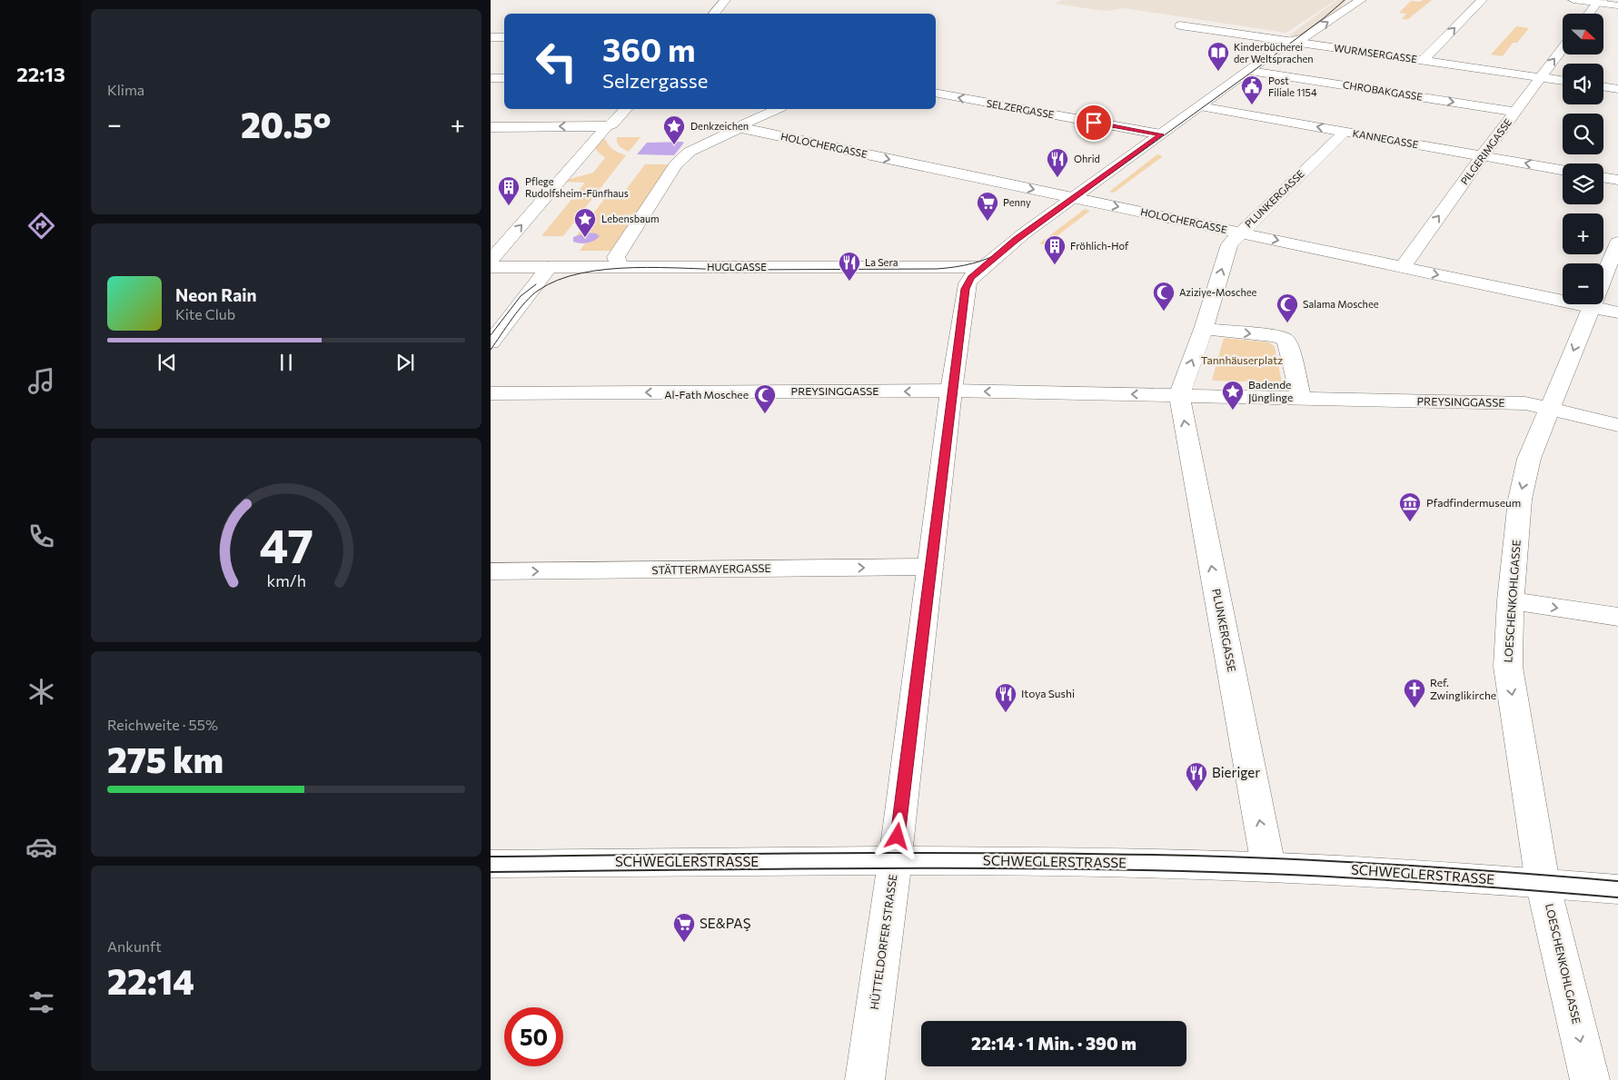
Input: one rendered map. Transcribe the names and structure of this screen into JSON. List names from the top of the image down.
{
  "streets": {
    "street": [
      "WURMSERGASSE",
      "CHROBAKGASSE",
      "SELZERGASSE",
      "KANNEGASSE",
      "HOLOCHERGASSE",
      "PILGERIMGASSE",
      "PLUNKERGASSE",
      "HUGLGASSE",
      "PREYSINGGASSE",
      "STÄTTERMAYERGASSE",
      "LOESCHENKOHLGASSE",
      "SCHWEGLERSTRASSE",
      "HÜTTELDORFER STRASSE"
    ]
  },
  "crossings": [
    ["WURMSERGASSE", "PILGERIMGASSE"],
    ["WURMSERGASSE", "HÜTTELDORFER STRASSE"],
    ["CHROBAKGASSE", "PILGERIMGASSE"],
    ["CHROBAKGASSE", "HÜTTELDORFER STRASSE"],
    ["SELZERGASSE", "HÜTTELDORFER STRASSE"],
    ["KANNEGASSE", "PILGERIMGASSE"],
    ["KANNEGASSE", "PLUNKERGASSE"],
    ["KANNEGASSE", "HÜTTELDORFER STRASSE"],
    ["HOLOCHERGASSE", "PILGERIMGASSE"],
    ["HOLOCHERGASSE", "PLUNKERGASSE"],
    ["HOLOCHERGASSE", "LOESCHENKOHLGASSE"],
    ["HOLOCHERGASSE", "HÜTTELDORFER STRASSE"],
    ["PLUNKERGASSE", "PREYSINGGASSE"],
    ["PLUNKERGASSE", "SCHWEGLERSTRASSE"],
    ["HUGLGASSE", "HÜTTELDORFER STRASSE"],
    ["PREYSINGGASSE", "LOESCHENKOHLGASSE"],
    ["PREYSINGGASSE", "HÜTTELDORFER STRASSE"],
    ["STÄTTERMAYERGASSE", "HÜTTELDORFER STRASSE"],
    ["LOESCHENKOHLGASSE", "SCHWEGLERSTRASSE"],
    ["SCHWEGLERSTRASSE", "HÜTTELDORFER STRASSE"]
  ],
  "one_way": [
    "CHROBAKGASSE",
    "SELZERGASSE",
    "KANNEGASSE",
    "HOLOCHERGASSE",
    "PILGERIMGASSE",
    "PLUNKERGASSE",
    "PREYSINGGASSE",
    "STÄTTERMAYERGASSE",
    "LOESCHENKOHLGASSE"
  ],
  "parks": ["Tannhäuserplatz"],
  "places": {
    "library": ["Kinderbücherei der Weltsprachen"],
    "public building": ["Post Filiale 1154"],
    "place": ["Denkzeichen", "Lebensbaum", "Badende Jünglinge"],
    "restaurant": [
      "Ohrid",
      "La Sera",
      "Itoya Sushi",
      "Bieriger"
    ],
    "building": ["Pflege Rudolfsheim-Fünfhaus", "Fröhlich-Hof"],
    "supermarket": ["Penny", "SE&PAŞ"],
    "mosque": ["Aziziye-Moschee", "Salama Moschee", "Al-Fath Moschee"],
    "museum": ["Pfadfindermuseum"],
    "church": ["Ref. Zwinglikirche"]
  },
  "north": "right",
  "page": {
    "tabs": "22:13",
    "tile": [
      "Klima",
      ["Reichweite · 55%", "275 km"],
      ["Ankunft", "22:14"]
    ],
    "map_buttons": ["+", "−"],
    "turn": ["360 m", "Selzergasse"],
    "heat": ["−", "20.5°", "+"],
    "song": ["Neon Rain", "Kite Club"],
    "limit": "50",
    "trip": "22:14 · 1 Min. · 390 m",
    "gauge": ["47", "km/h"]
  }
}
